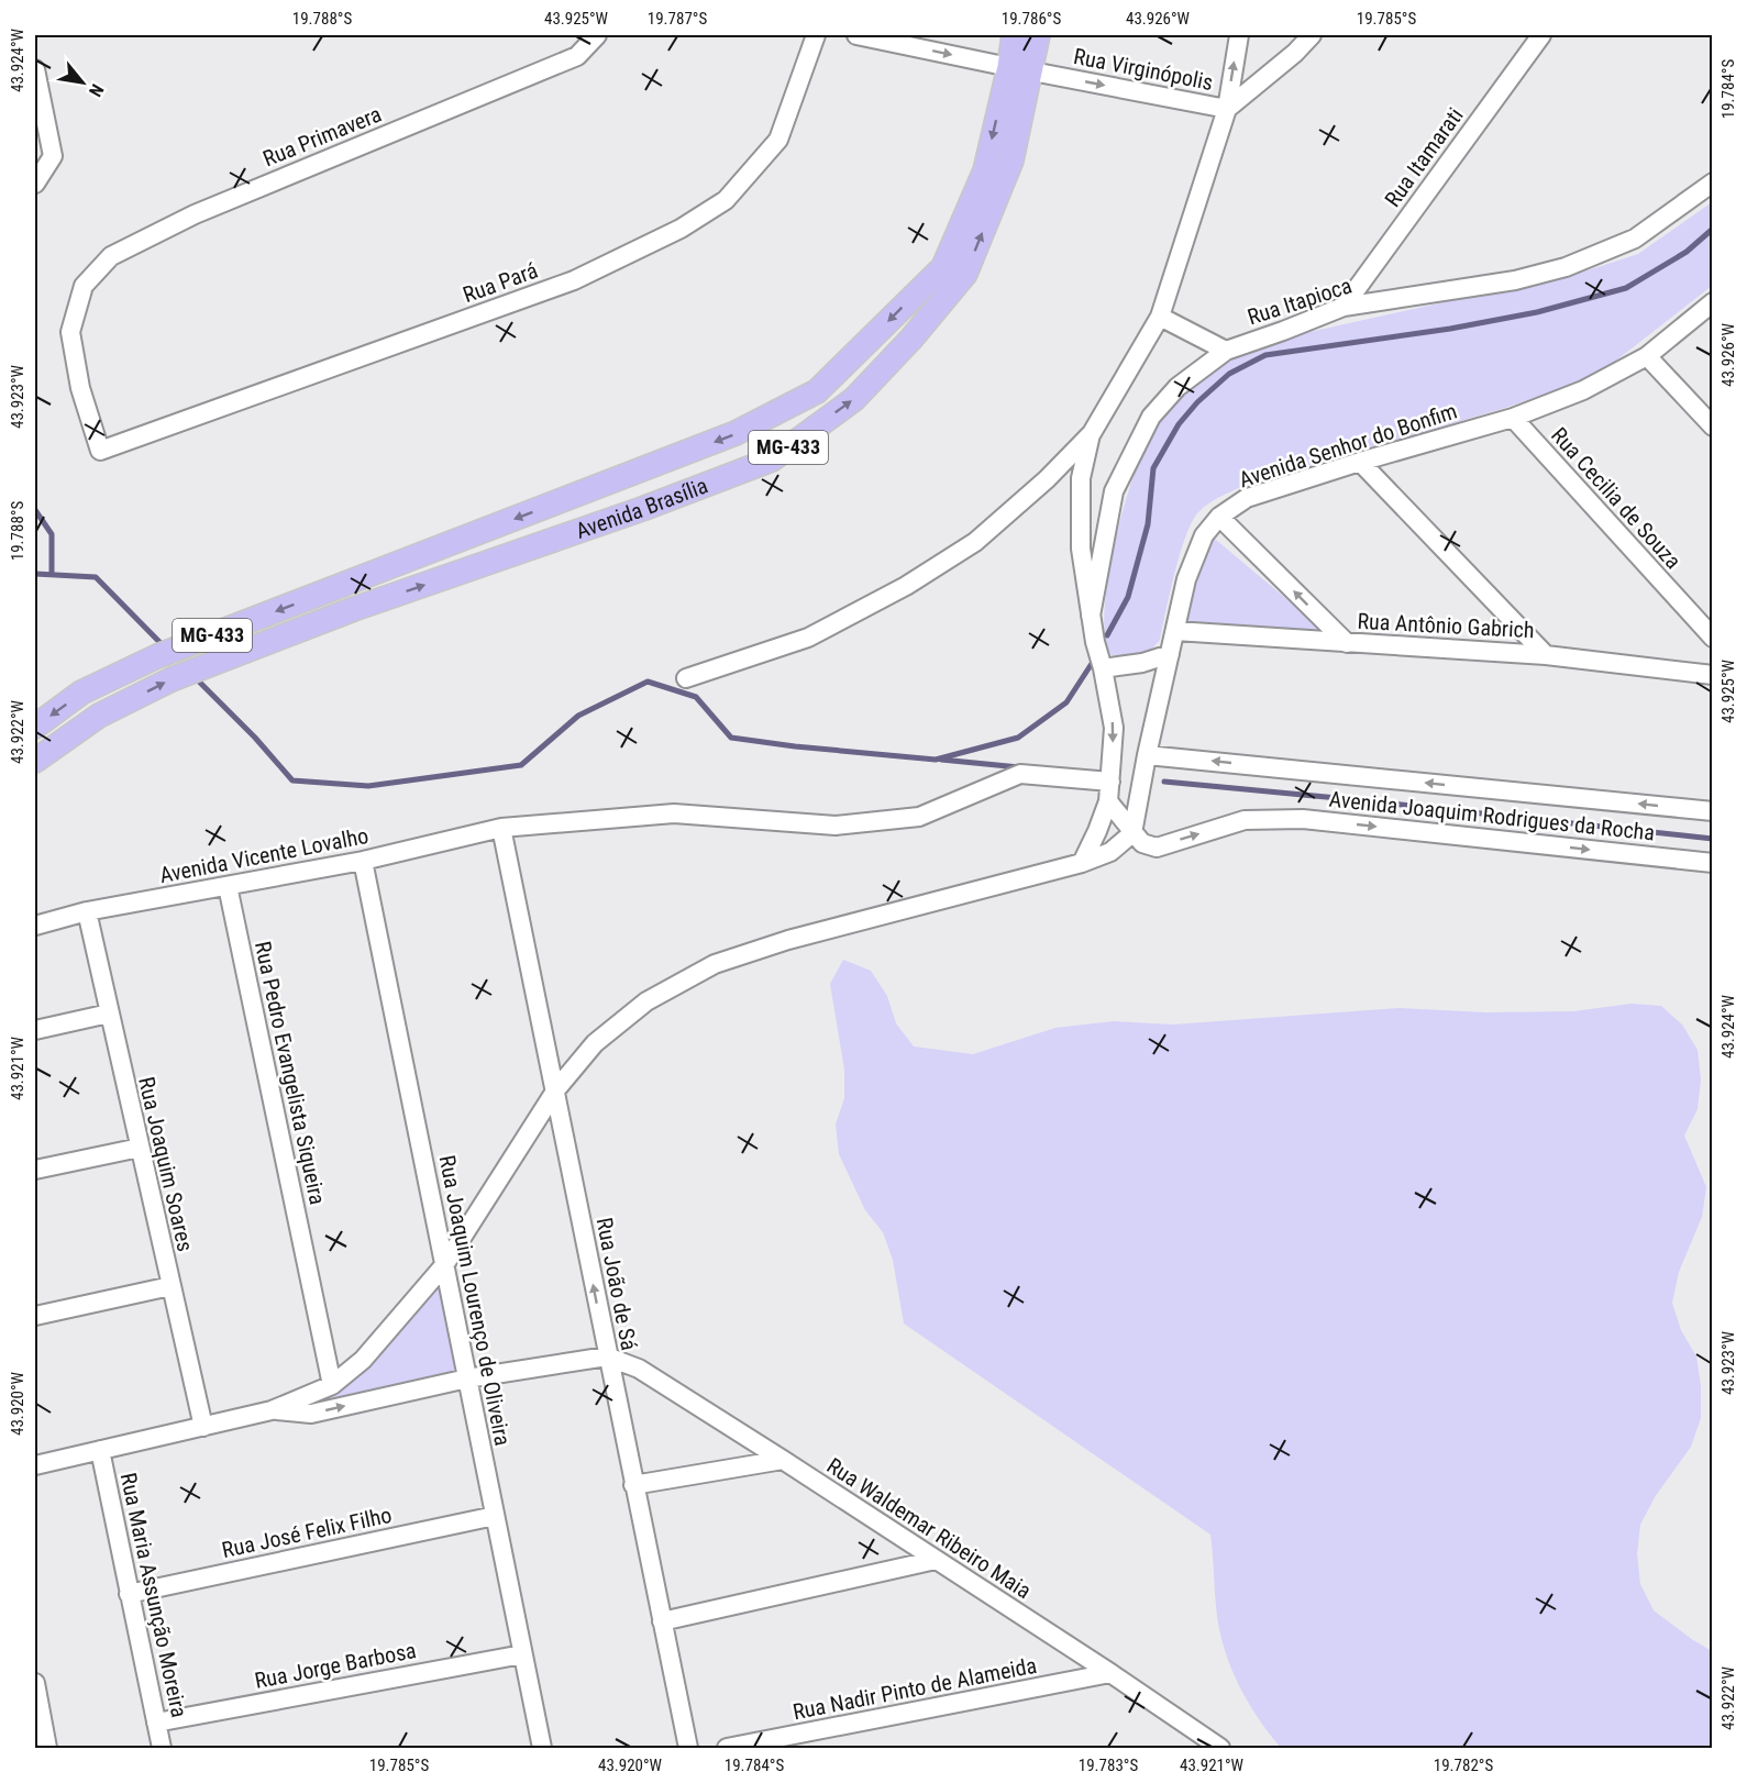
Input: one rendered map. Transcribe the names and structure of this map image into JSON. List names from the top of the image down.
{
  "streets": {
    "main road": ["MG-433", "Avenida Brasília"],
    "street": [
      "Rua Virginópolis",
      "Rua Primavera",
      "Rua Itamarati",
      "Rua Pará",
      "Rua Itapioca",
      "Avenida Senhor do Bonfim",
      "Rua Cecilia de Souza",
      "Rua Antônio Gabrich",
      "Avenida Joaquim Rodrigues da Rocha",
      "Avenida Vicente Lovalho",
      "Rua Pedro Evangelista Siqueira",
      "Rua Joaquim Soares",
      "Rua João de Sá",
      "Rua Joaquim Lourenço de Oliveira",
      "Rua Waldemar Ribeiro Maia",
      "Rua José Felix Filho",
      "Rua Maria Assunção Moreira",
      "Rua Jorge Barbosa",
      "Rua Nadir Pinto de Alameida"
    ]
  },
  "crossings": [
    ["Rua Virginópolis", "Avenida Brasília"],
    ["Rua Primavera", "Rua Pará"],
    ["Rua Itamarati", "Rua Itapioca"],
    ["Avenida Senhor do Bonfim", "Rua Cecilia de Souza"],
    ["Avenida Senhor do Bonfim", "Rua Antônio Gabrich"],
    ["Avenida Senhor do Bonfim", "Avenida Joaquim Rodrigues da Rocha"],
    ["Avenida Vicente Lovalho", "Rua Pedro Evangelista Siqueira"],
    ["Avenida Vicente Lovalho", "Rua Joaquim Soares"],
    ["Avenida Vicente Lovalho", "Rua João de Sá"],
    ["Avenida Vicente Lovalho", "Rua Joaquim Lourenço de Oliveira"],
    ["Rua João de Sá", "Rua Waldemar Ribeiro Maia"],
    ["Rua Joaquim Lourenço de Oliveira", "Rua José Felix Filho"],
    ["Rua Joaquim Lourenço de Oliveira", "Rua Jorge Barbosa"],
    ["Rua Waldemar Ribeiro Maia", "Rua Nadir Pinto de Alameida"],
    ["Rua José Felix Filho", "Rua Maria Assunção Moreira"],
    ["Rua Maria Assunção Moreira", "Rua Jorge Barbosa"]
  ],
  "one_way": ["Rua Virginópolis"],
  "north": "bottom right",
  "coordinates": [
    "19.788°S",
    "43.925°W",
    "19.787°S",
    "19.786°S",
    "43.926°W",
    "19.785°S",
    "43.924°W",
    "19.784°S",
    "43.923°W",
    "43.922°W",
    "43.921°W",
    "43.920°W",
    "19.783°S",
    "19.782°S"
  ]
}
